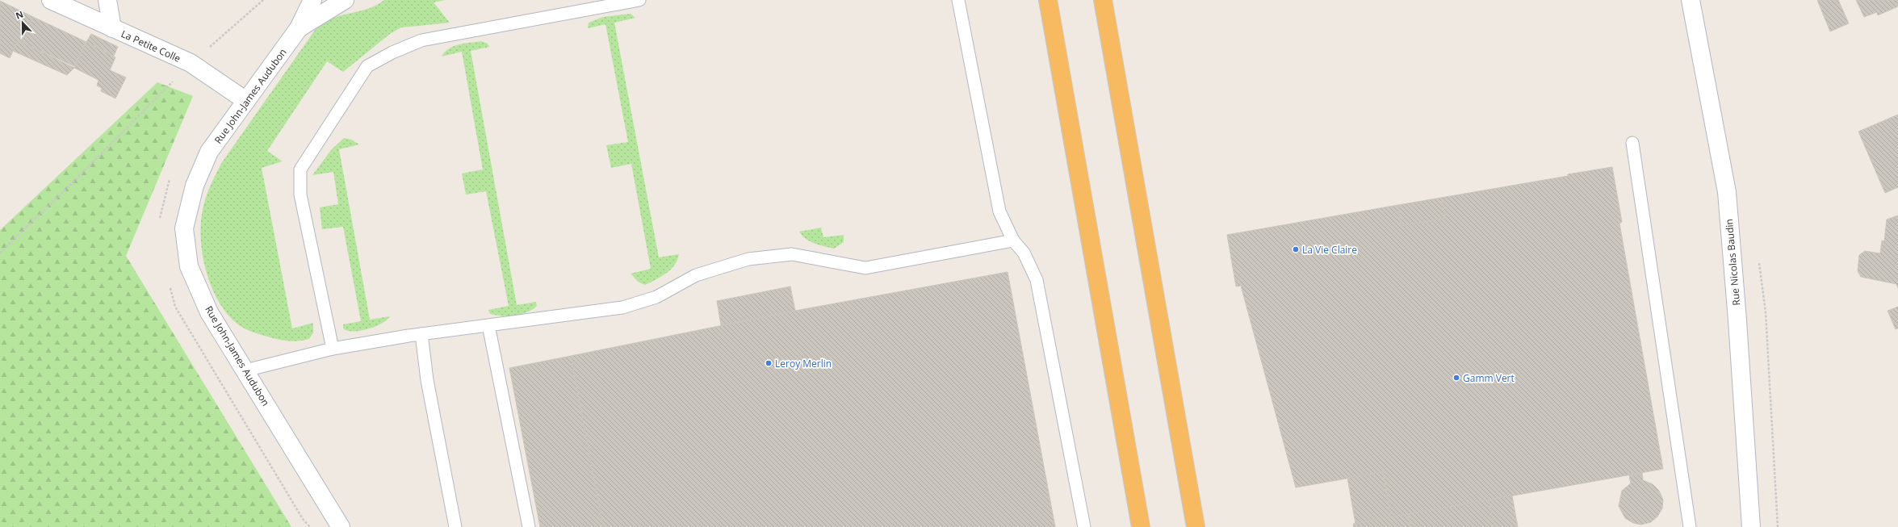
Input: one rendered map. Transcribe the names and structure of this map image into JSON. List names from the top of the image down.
{
  "streets": {
    "street": ["La Petite Colle", "Rue John-James Audubon", "Rue Nicolas Baudin"]
  },
  "crossings": [
    ["La Petite Colle", "Rue John-James Audubon"]
  ],
  "places": ["La Vie Claire", "Leroy Merlin", "Gamm Vert"],
  "north": "top"
}
